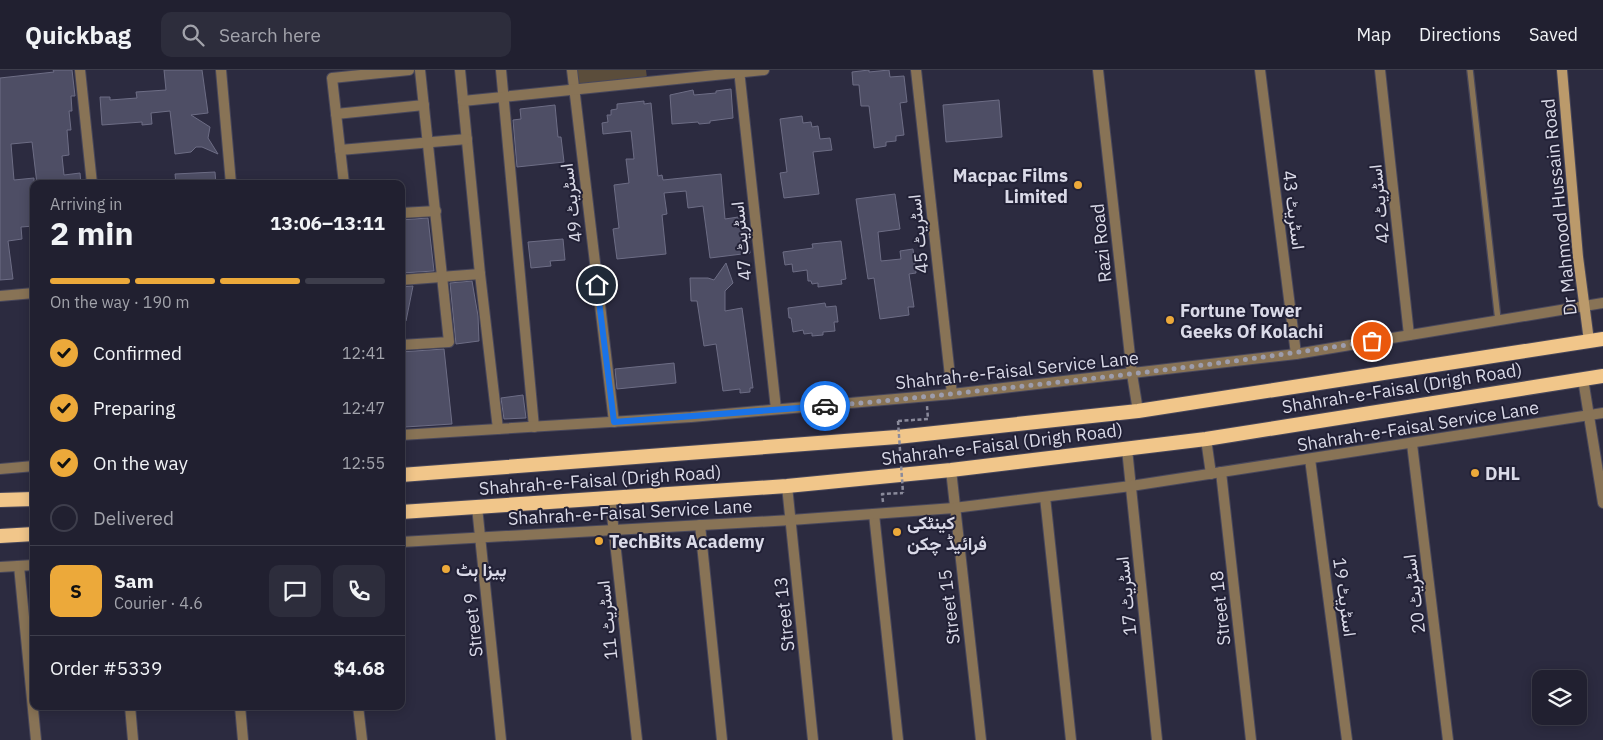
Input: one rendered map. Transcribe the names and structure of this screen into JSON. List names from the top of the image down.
{
  "streets": {
    "highway": ["Shahrah-e-Faisal (Drigh Road)"],
    "main road": ["Dr Mahmood Hussain Road"],
    "street": [
      "اسٹریٹ 49",
      "اسٹریٹ 42",
      "اسٹریٹ 43",
      "اسٹریٹ 45",
      "اسٹریٹ 47",
      "Razi Road",
      "Shahrah-e-Faisal Service Lane",
      "اسٹریٹ 20",
      "اسٹریٹ 17",
      "اسٹریٹ 19",
      "Street 15",
      "Street 18",
      "Street 13",
      "اسٹریٹ 11",
      "Street 9"
    ]
  },
  "crossings": [
    ["اسٹریٹ 49", "Shahrah-e-Faisal Service Lane"],
    ["اسٹریٹ 42", "Shahrah-e-Faisal Service Lane"],
    ["Dr Mahmood Hussain Road", "Shahrah-e-Faisal Service Lane"],
    ["Dr Mahmood Hussain Road", "Shahrah-e-Faisal (Drigh Road)"],
    ["اسٹریٹ 43", "Shahrah-e-Faisal Service Lane"],
    ["اسٹریٹ 45", "Shahrah-e-Faisal Service Lane"],
    ["اسٹریٹ 47", "Shahrah-e-Faisal Service Lane"],
    ["Razi Road", "Shahrah-e-Faisal Service Lane"],
    ["Razi Road", "Shahrah-e-Faisal (Drigh Road)"],
    ["Shahrah-e-Faisal Service Lane", "اسٹریٹ 20"],
    ["Shahrah-e-Faisal Service Lane", "اسٹریٹ 17"],
    ["Shahrah-e-Faisal Service Lane", "اسٹریٹ 19"],
    ["Shahrah-e-Faisal Service Lane", "Street 15"],
    ["Shahrah-e-Faisal Service Lane", "Street 18"],
    ["Shahrah-e-Faisal Service Lane", "Street 13"],
    ["Shahrah-e-Faisal Service Lane", "اسٹریٹ 11"],
    ["Shahrah-e-Faisal Service Lane", "Street 9"],
    ["Shahrah-e-Faisal (Drigh Road)", "اسٹریٹ 17"],
    ["Shahrah-e-Faisal (Drigh Road)", "Street 15"],
    ["Shahrah-e-Faisal (Drigh Road)", "Street 18"],
    ["Shahrah-e-Faisal (Drigh Road)", "Street 13"],
    ["Shahrah-e-Faisal (Drigh Road)", "اسٹریٹ 11"],
    ["Shahrah-e-Faisal (Drigh Road)", "Street 9"]
  ],
  "places": [
    "Macpac Films Limited",
    "Fortune Tower Geeks Of Kolachi",
    "DHL",
    "کینٹکی فرائیڈ چکن",
    "TechBits Academy",
    "پیزا ہٹ"
  ],
  "page": {
    "header": "Quickbag",
    "search": "Search here",
    "nav": ["Map", "Directions", "Saved"],
    "heading": ["2 min", "Arriving in", "13:06–13:11"],
    "panel": [
      "Sam",
      "Courier · 4.6",
      "Order #5339",
      "$4.68"
    ],
    "bar": "On the way · 190 m",
    "list": [
      ["Confirmed", "12:41"],
      ["Preparing", "12:47"],
      ["On the way", "12:55"],
      "Delivered"
    ],
    "round": "S"
  }
}
